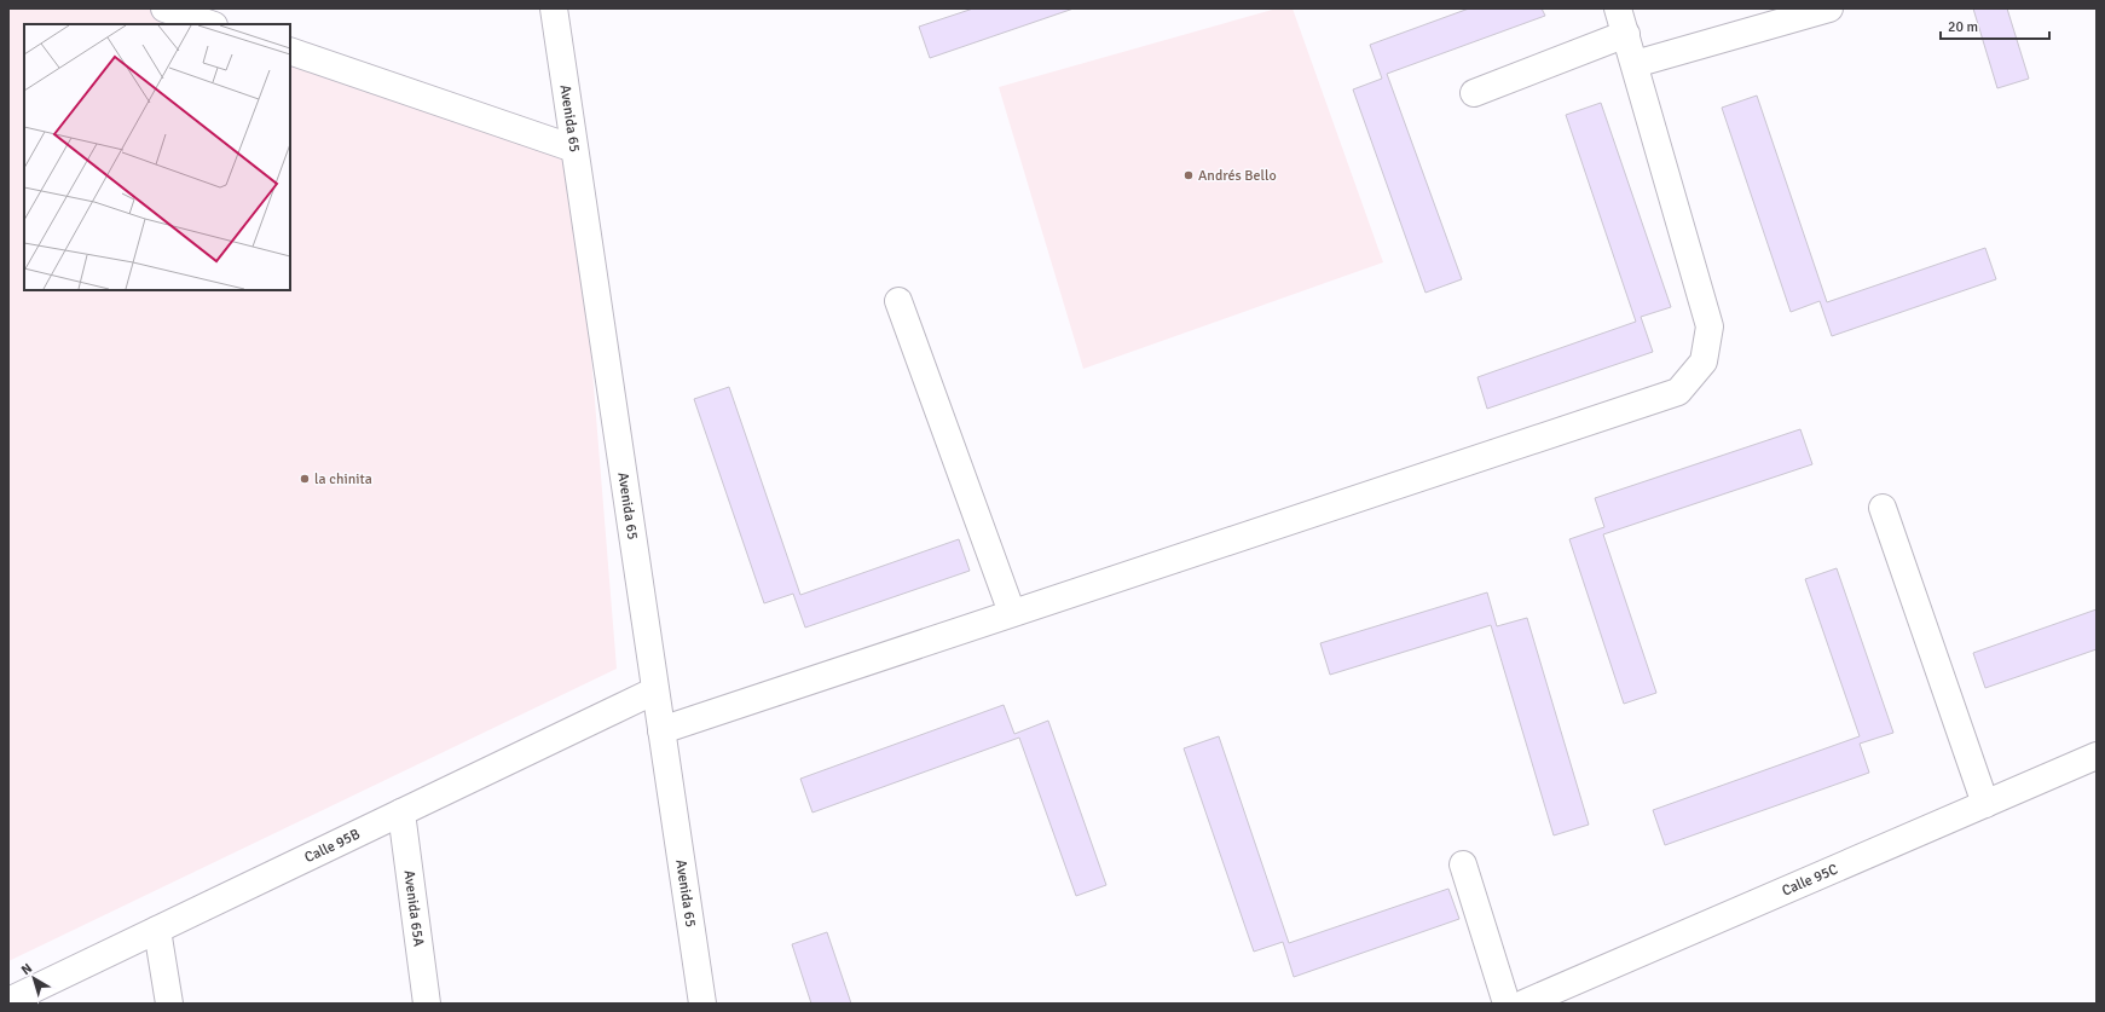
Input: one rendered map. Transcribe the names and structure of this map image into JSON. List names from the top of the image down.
{
  "streets": {
    "street": [
      "Avenida 65",
      "Calle 95B",
      "Calle 95C",
      "Avenida 65A"
    ]
  },
  "crossings": [
    ["Avenida 65", "Calle 95B"],
    ["Calle 95B", "Avenida 65A"]
  ],
  "places": ["Andrés Bello", "la chinita"],
  "scale_bar": "20 m",
  "north": "top left"
}
